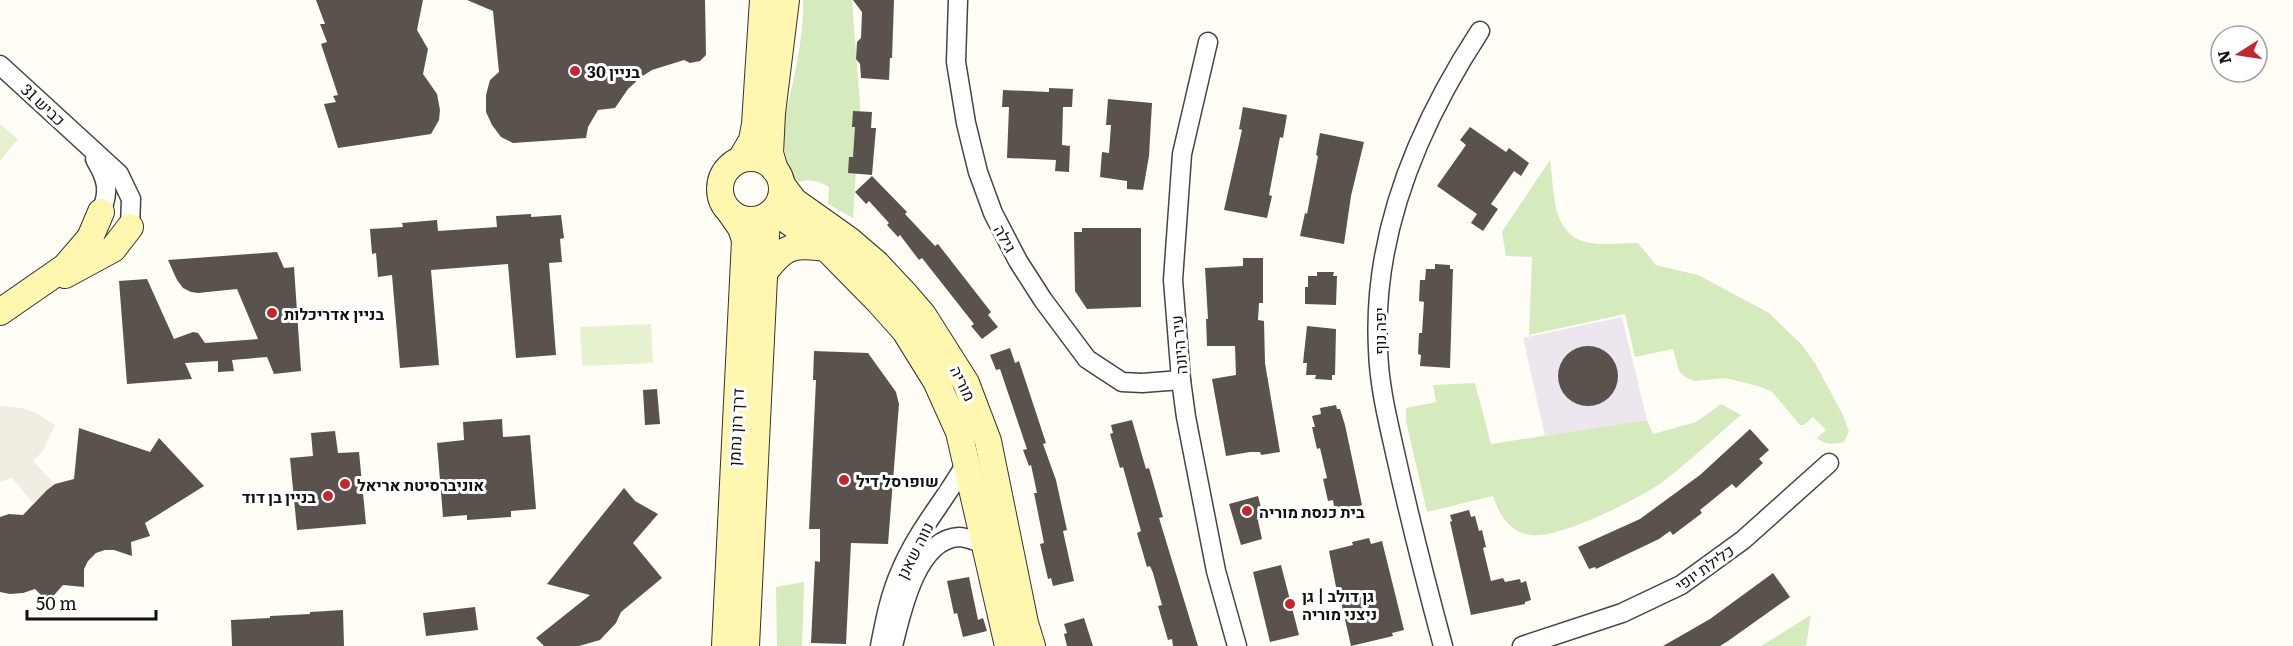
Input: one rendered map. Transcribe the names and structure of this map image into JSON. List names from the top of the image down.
{
  "streets": {
    "main road": ["מוריה", "דרך רון נחמן"],
    "street": [
      "כביש 31",
      "גילה",
      "יפה נוף",
      "עיר היונה",
      "נווה שאנן",
      "כלילת יופי"
    ]
  },
  "crossings": [
    ["גילה", "עיר היונה"],
    ["מוריה", "דרך רון נחמן"],
    ["מוריה", "נווה שאנן"]
  ],
  "places": [
    "בניין 30",
    "בניין אדריכלות",
    "שופרסל דיל",
    "אוניברסיטת אריאל",
    "בניין בן דוד",
    "בית כנסת מוריה",
    "גן דולב | גן ניצני מוריה"
  ],
  "scale_bar": "50 m",
  "north": "left"
}
